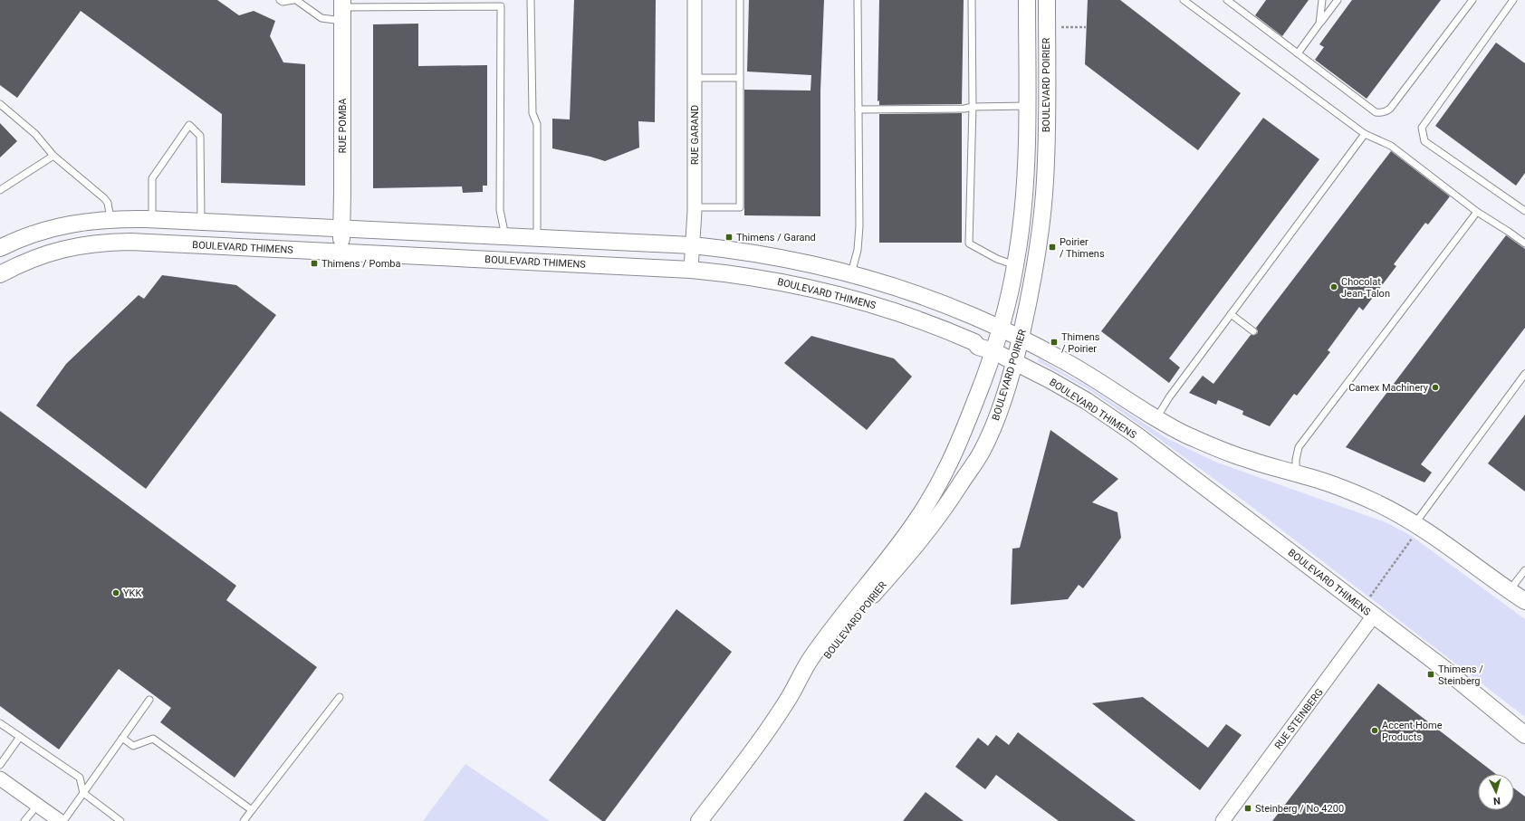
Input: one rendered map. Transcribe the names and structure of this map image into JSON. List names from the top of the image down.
{
  "streets": {
    "street": [
      "BOULEVARD POIRIER",
      "RUE POMBA",
      "RUE GARAND",
      "BOULEVARD THIMENS",
      "RUE STEINBERG"
    ]
  },
  "crossings": [
    ["BOULEVARD POIRIER", "BOULEVARD THIMENS"],
    ["RUE POMBA", "BOULEVARD THIMENS"],
    ["RUE GARAND", "BOULEVARD THIMENS"],
    ["BOULEVARD THIMENS", "RUE STEINBERG"]
  ],
  "places": {
    "transit": [
      "Thimens / Garand",
      "Poirier / Thimens",
      "Thimens / Pomba",
      "Thimens / Poirier",
      "Thimens / Steinberg",
      "Steinberg / No 4200"
    ],
    "other": [
      "Chocolat Jean-Talon",
      "Camex Machinery",
      "YKK",
      "Accent Home Products"
    ]
  },
  "north": "bottom"
}
